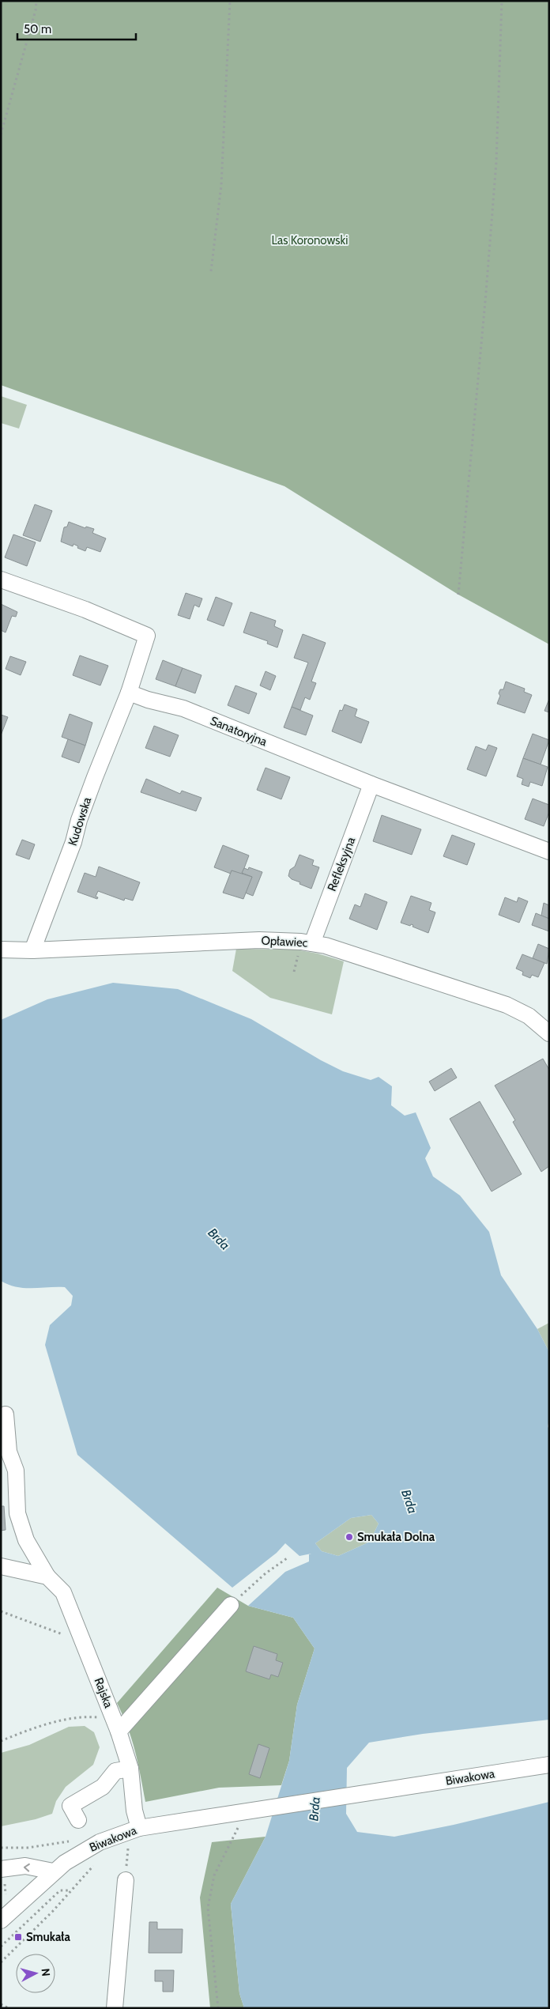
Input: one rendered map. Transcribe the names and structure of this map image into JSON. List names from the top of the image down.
{
  "streets": {
    "street": [
      "Sanatoryjna",
      "Kudowska",
      "Refleksyjna",
      "Opławiec",
      "Rajska",
      "Biwakowa"
    ]
  },
  "crossings": [
    ["Sanatoryjna", "Kudowska"],
    ["Sanatoryjna", "Refleksyjna"],
    ["Kudowska", "Opławiec"],
    ["Refleksyjna", "Opławiec"],
    ["Rajska", "Biwakowa"]
  ],
  "water": ["Brda"],
  "parks": ["Las Koronowski"],
  "places": {
    "other": ["Smukała Dolna"],
    "transit": ["Smukała"]
  },
  "scale_bar": "50 m",
  "north": "right"
}
